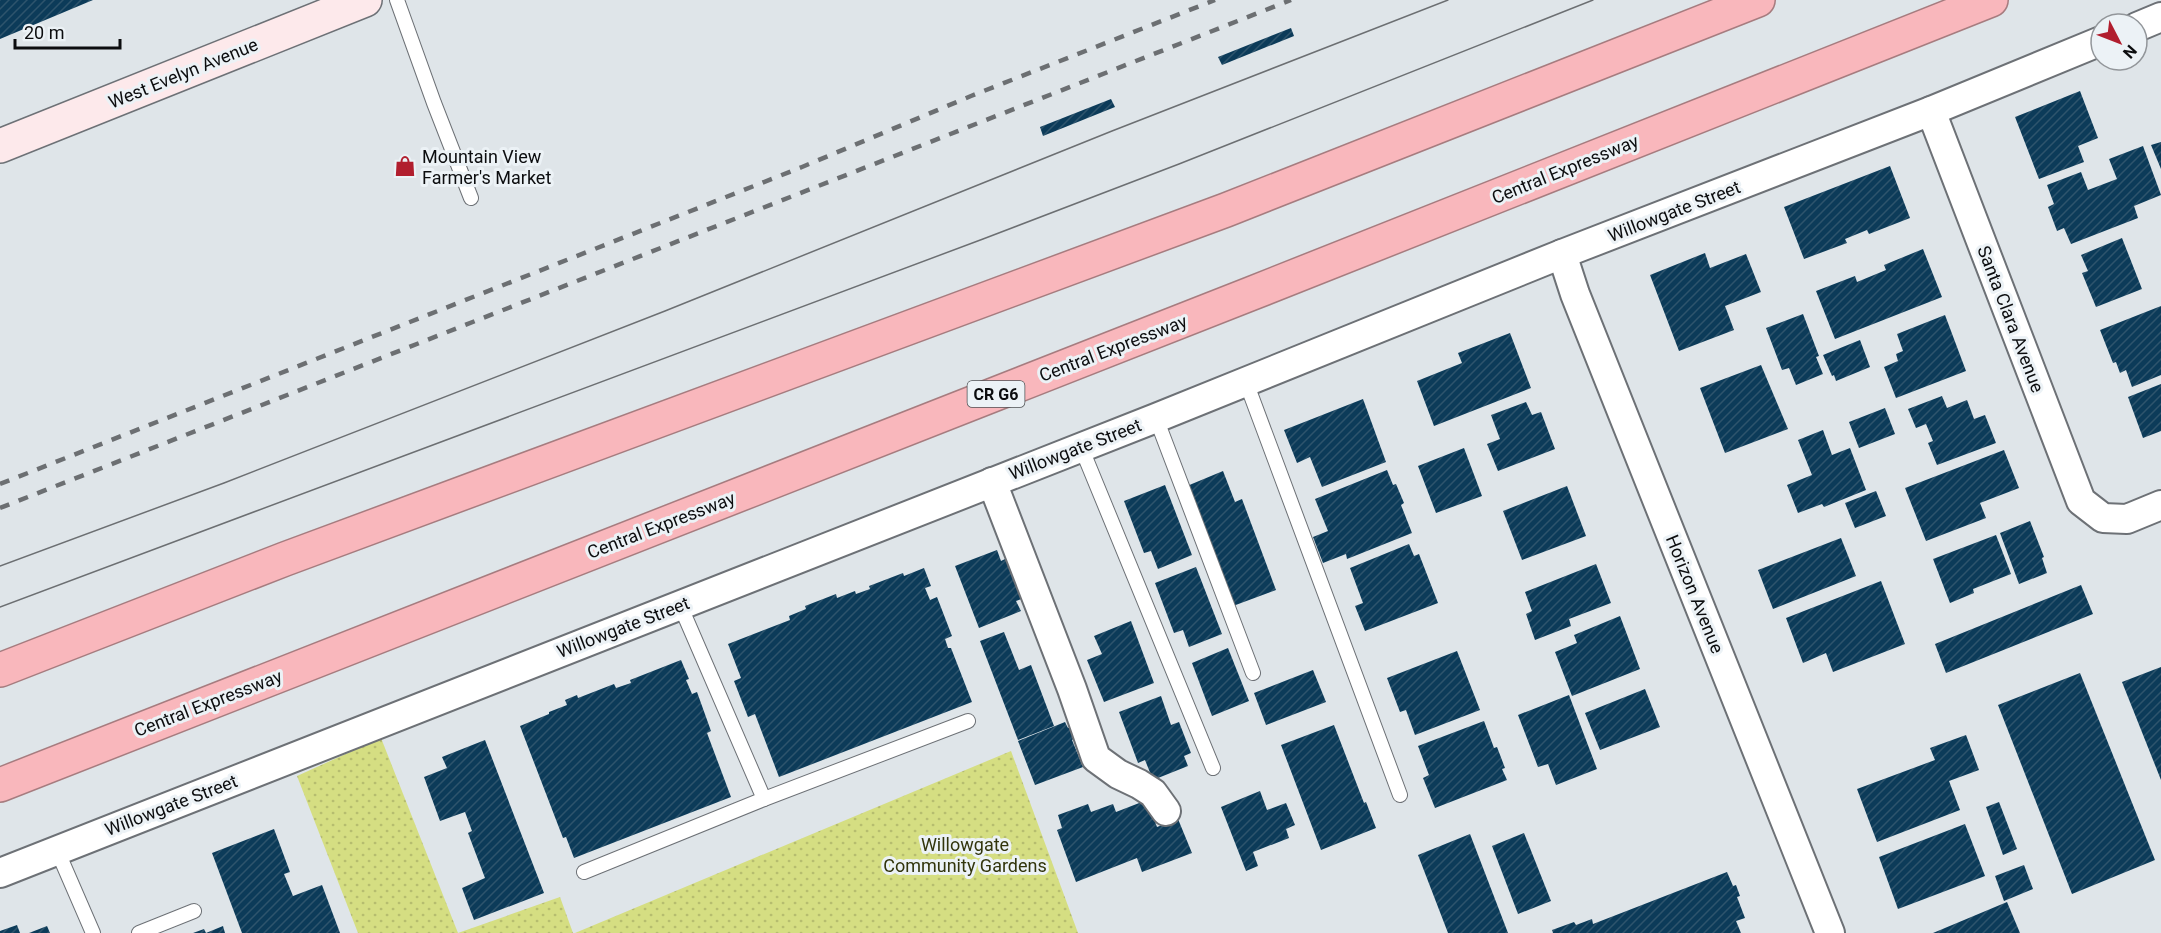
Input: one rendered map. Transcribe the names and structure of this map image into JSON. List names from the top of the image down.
{
  "streets": {
    "highway": ["Central Expressway", "CR G6"],
    "main road": ["West Evelyn Avenue"],
    "street": ["Willowgate Street", "Santa Clara Avenue", "Horizon Avenue"]
  },
  "crossings": [
    ["Willowgate Street", "Santa Clara Avenue"],
    ["Willowgate Street", "Horizon Avenue"]
  ],
  "parks": ["Willowgate Community Gardens"],
  "places": {
    "shop": ["Mountain View Farmer's Market"]
  },
  "scale_bar": "20 m",
  "north": "bottom right"
}
